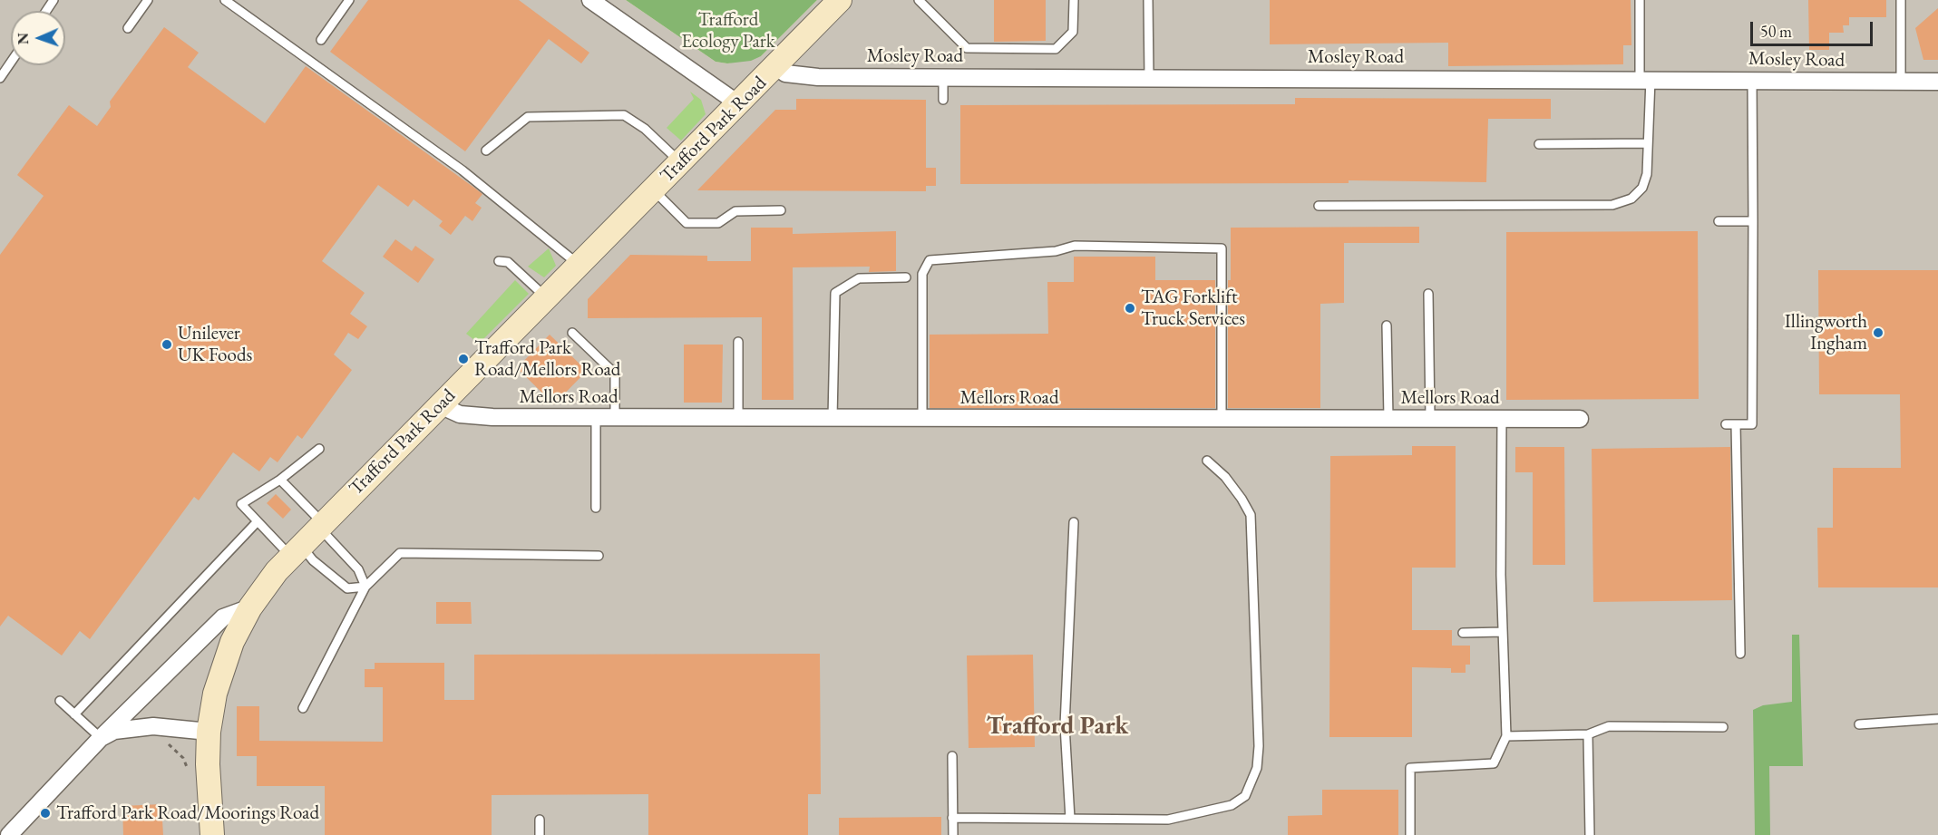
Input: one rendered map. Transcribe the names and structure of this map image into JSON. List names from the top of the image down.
{
  "streets": {
    "street": ["Mosley Road", "Trafford Park Road", "Mellors Road"]
  },
  "crossings": [
    ["Mosley Road", "Trafford Park Road"],
    ["Trafford Park Road", "Mellors Road"]
  ],
  "districts": ["Trafford Park"],
  "parks": ["Trafford Ecology Park"],
  "places": [
    "TAG Forklift Truck Services",
    "Illingworth Ingham",
    "Unilever UK Foods",
    "Trafford Park Road/Mellors Road",
    "Trafford Park Road/Moorings Road"
  ],
  "scale_bar": "50 m",
  "north": "left"
}
